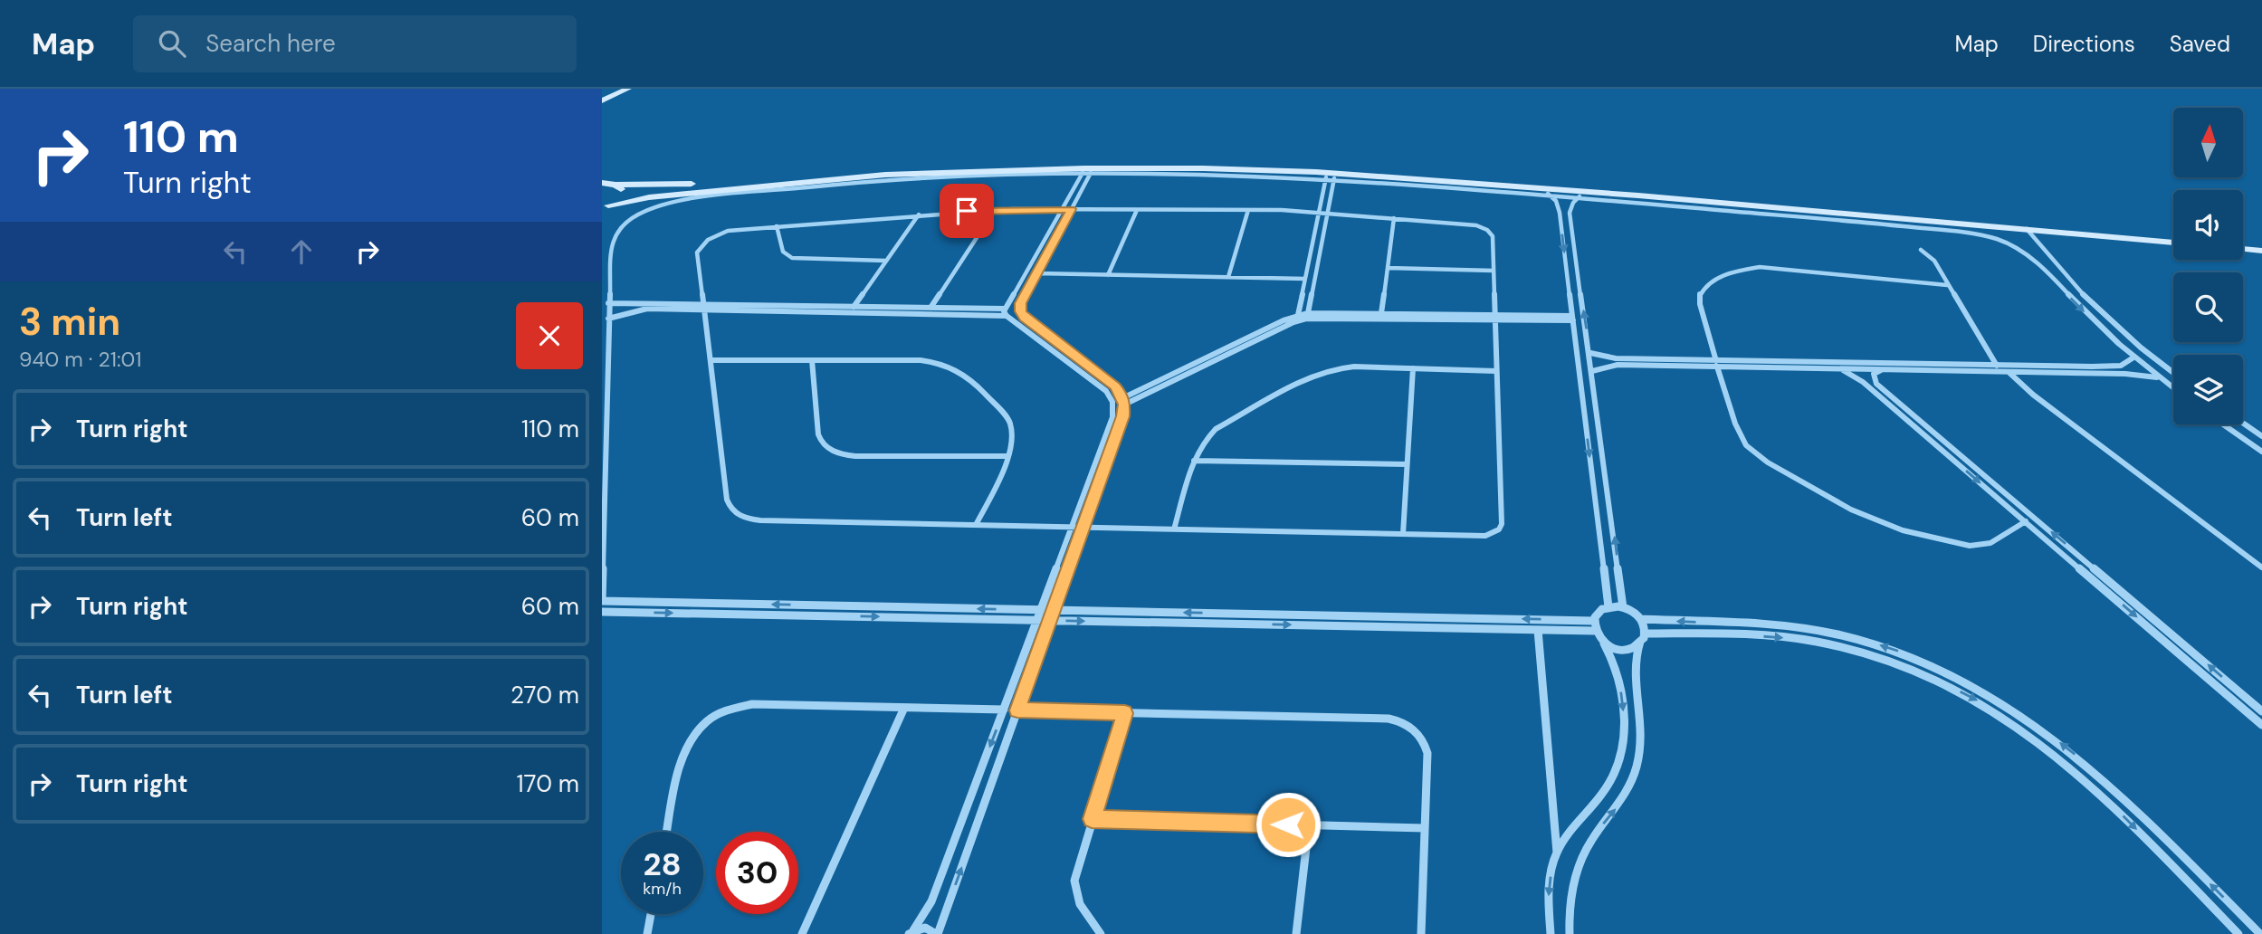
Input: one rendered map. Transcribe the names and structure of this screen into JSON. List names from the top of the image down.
{
  "north": "top",
  "page": {
    "header": "Map",
    "search": "Search here",
    "nav": ["Map", "Directions", "Saved"],
    "turn": ["110 m", "Turn right"],
    "heading": ["3 min", "940 m · 21:01"],
    "list": [
      {
        "name": "Turn right",
        "value": "110 m"
      },
      {
        "name": "Turn left",
        "value": "60 m"
      },
      {
        "name": "Turn right",
        "value": "60 m"
      },
      {
        "name": "Turn left",
        "value": "270 m"
      },
      {
        "name": "Turn right",
        "value": "170 m"
      }
    ],
    "speed": "28 km/h",
    "limit": "30"
  }
}
